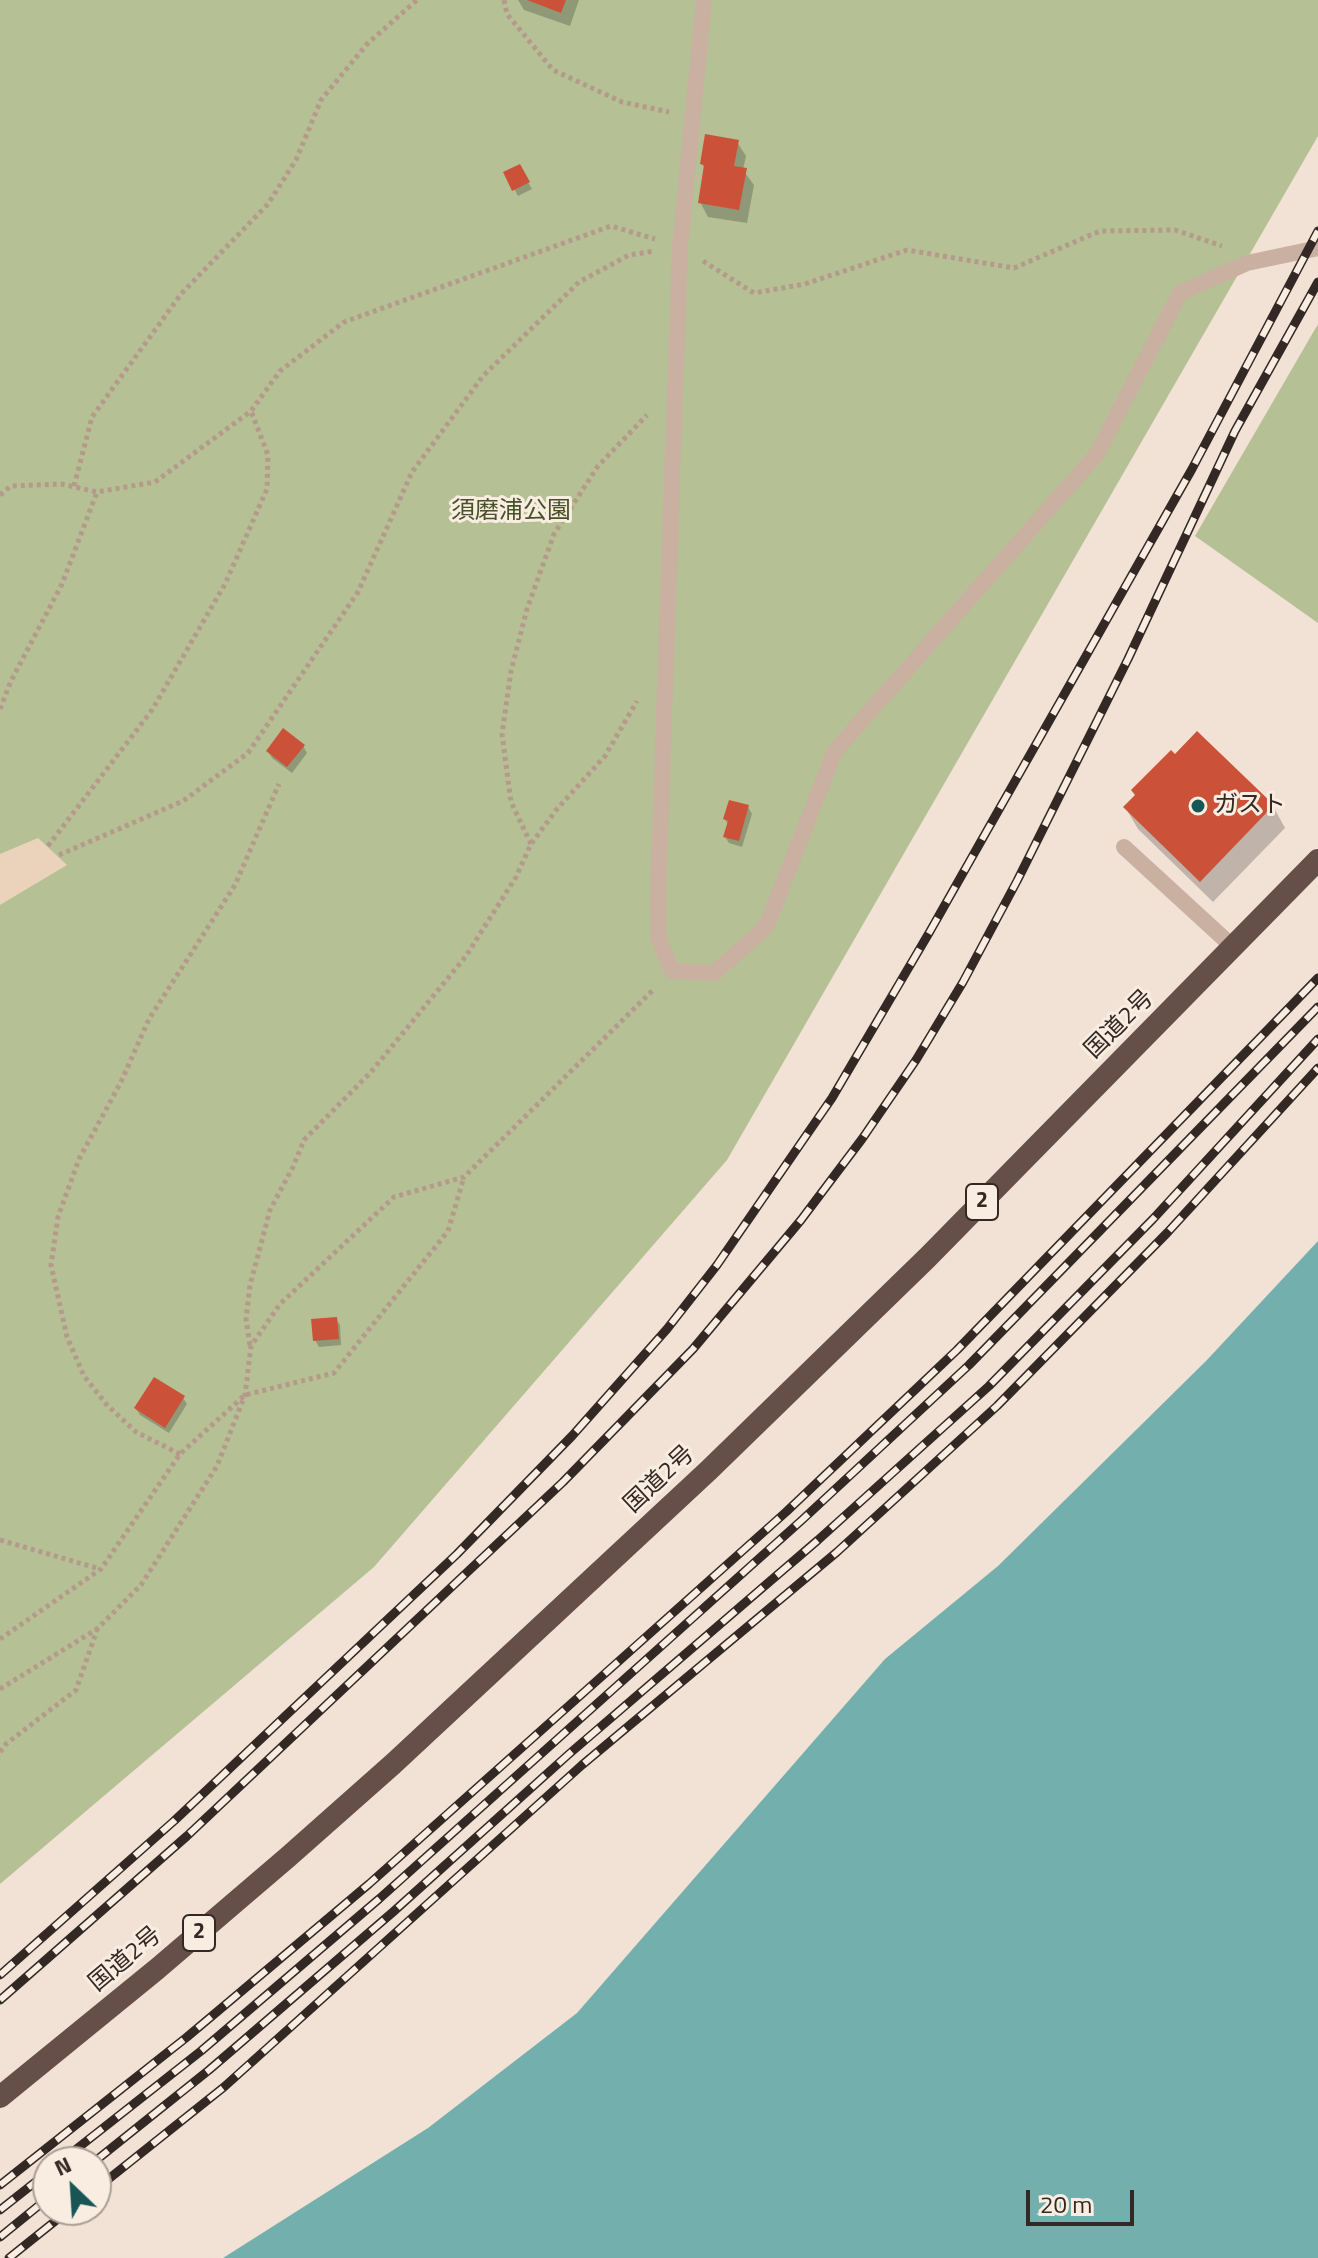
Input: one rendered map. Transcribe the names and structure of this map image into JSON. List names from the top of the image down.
{
  "streets": {
    "highway": ["国道2号", "2"]
  },
  "parks": ["須磨浦公園"],
  "places": ["ガスト"],
  "scale_bar": "20 m",
  "north": "top left"
}
